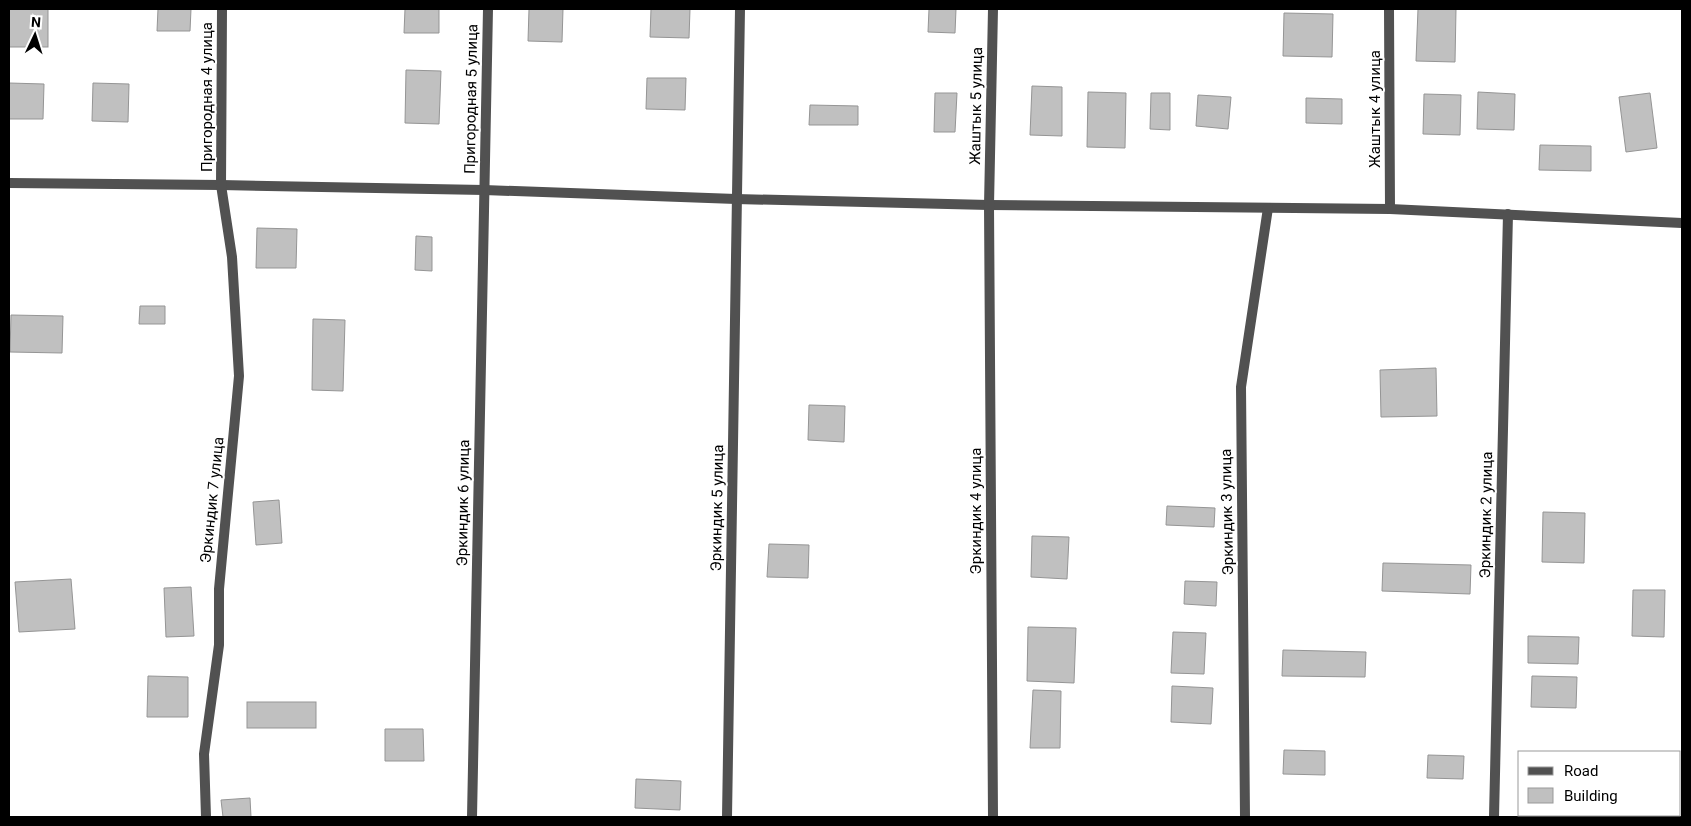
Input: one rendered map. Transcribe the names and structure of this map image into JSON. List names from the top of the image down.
{
  "streets": {
    "street": [
      "Пригородная 4 улица",
      "Пригородная 5 улица",
      "Жаштык 5 улица",
      "Жаштык 4 улица",
      "Эркиндик 7 улица",
      "Эркиндик 6 улица",
      "Эркиндик 5 улица",
      "Эркиндик 4 улица",
      "Эркиндик 3 улица",
      "Эркиндик 2 улица"
    ]
  },
  "crossings": [
    ["Пригородная 4 улица", "Эркиндик 7 улица"],
    ["Пригородная 5 улица", "Эркиндик 6 улица"],
    ["Жаштык 5 улица", "Эркиндик 4 улица"]
  ],
  "legend": ["Road", "Building"],
  "north": "top"
}
